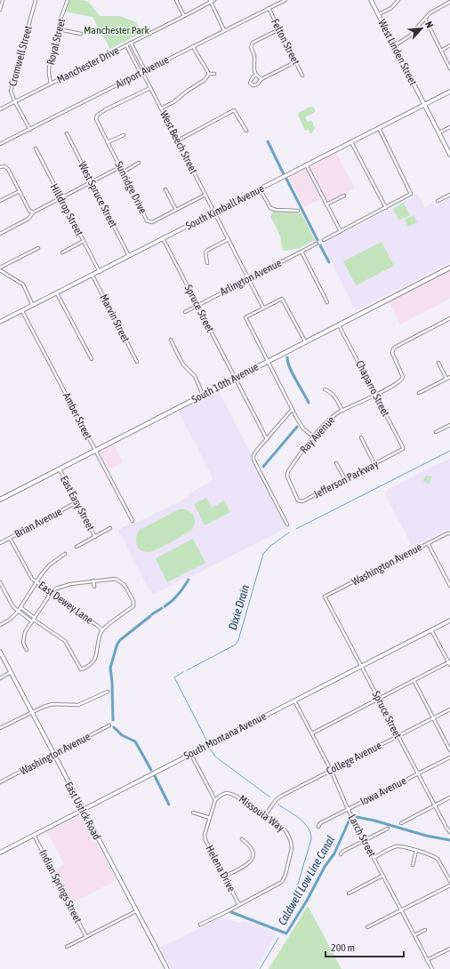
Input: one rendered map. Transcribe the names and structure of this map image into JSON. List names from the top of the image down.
{
  "streets": {
    "main road": ["South 10th Avenue"],
    "street": [
      "Royal Street",
      "Felton Street",
      "West Linden Street",
      "Cromwell Street",
      "Manchester Drive",
      "Airport Avenue",
      "West Beech Street",
      "Sunridge Drive",
      "West Spruce Street",
      "South Kimball Avenue",
      "Hilldrop Street",
      "Arlington Avenue",
      "Spruce Street",
      "Marvin Street",
      "Chaparro Street",
      "Amber Street",
      "Ray Avenue",
      "Jefferson Parkway",
      "East Easy Street",
      "Brian Avenue",
      "Washington Avenue",
      "East Dewey Lane",
      "South Montana Avenue",
      "College Avenue",
      "Iowa Avenue",
      "East Ustick Road",
      "Missoula Way",
      "Larch Street",
      "Helena Drive",
      "Indian Springs Street"
    ]
  },
  "crossings": [
    ["Royal Street", "Manchester Drive"],
    ["Felton Street", "Airport Avenue"],
    ["West Linden Street", "South Kimball Avenue"],
    ["Cromwell Street", "Manchester Drive"],
    ["Cromwell Street", "Airport Avenue"],
    ["Manchester Drive", "West Beech Street"],
    ["Airport Avenue", "West Beech Street"],
    ["West Beech Street", "Sunridge Drive"],
    ["West Beech Street", "South Kimball Avenue"],
    ["West Beech Street", "Arlington Avenue"],
    ["West Spruce Street", "South Kimball Avenue"],
    ["South Kimball Avenue", "Hilldrop Street"],
    ["South Kimball Avenue", "Spruce Street"],
    ["South Kimball Avenue", "Marvin Street"],
    ["South Kimball Avenue", "Amber Street"],
    ["Arlington Avenue", "Spruce Street"],
    ["Spruce Street", "South 10th Avenue"],
    ["Spruce Street", "Washington Avenue"],
    ["Spruce Street", "South Montana Avenue"],
    ["Spruce Street", "College Avenue"],
    ["Spruce Street", "Iowa Avenue"],
    ["South 10th Avenue", "Chaparro Street"],
    ["South 10th Avenue", "Amber Street"],
    ["South 10th Avenue", "East Easy Street"],
    ["Chaparro Street", "Ray Avenue"],
    ["Chaparro Street", "Jefferson Parkway"],
    ["Ray Avenue", "Jefferson Parkway"],
    ["East Easy Street", "Brian Avenue"],
    ["Brian Avenue", "East Dewey Lane"],
    ["Washington Avenue", "East Ustick Road"],
    ["South Montana Avenue", "East Ustick Road"],
    ["South Montana Avenue", "Larch Street"],
    ["South Montana Avenue", "Indian Springs Street"],
    ["College Avenue", "Missoula Way"],
    ["College Avenue", "Larch Street"],
    ["Iowa Avenue", "Larch Street"],
    ["Missoula Way", "Helena Drive"]
  ],
  "water": ["Dixie Drain", "Caldwell Low Line Canal"],
  "parks": ["Manchester Park"],
  "scale_bar": "200 m",
  "north": "top right"
}
